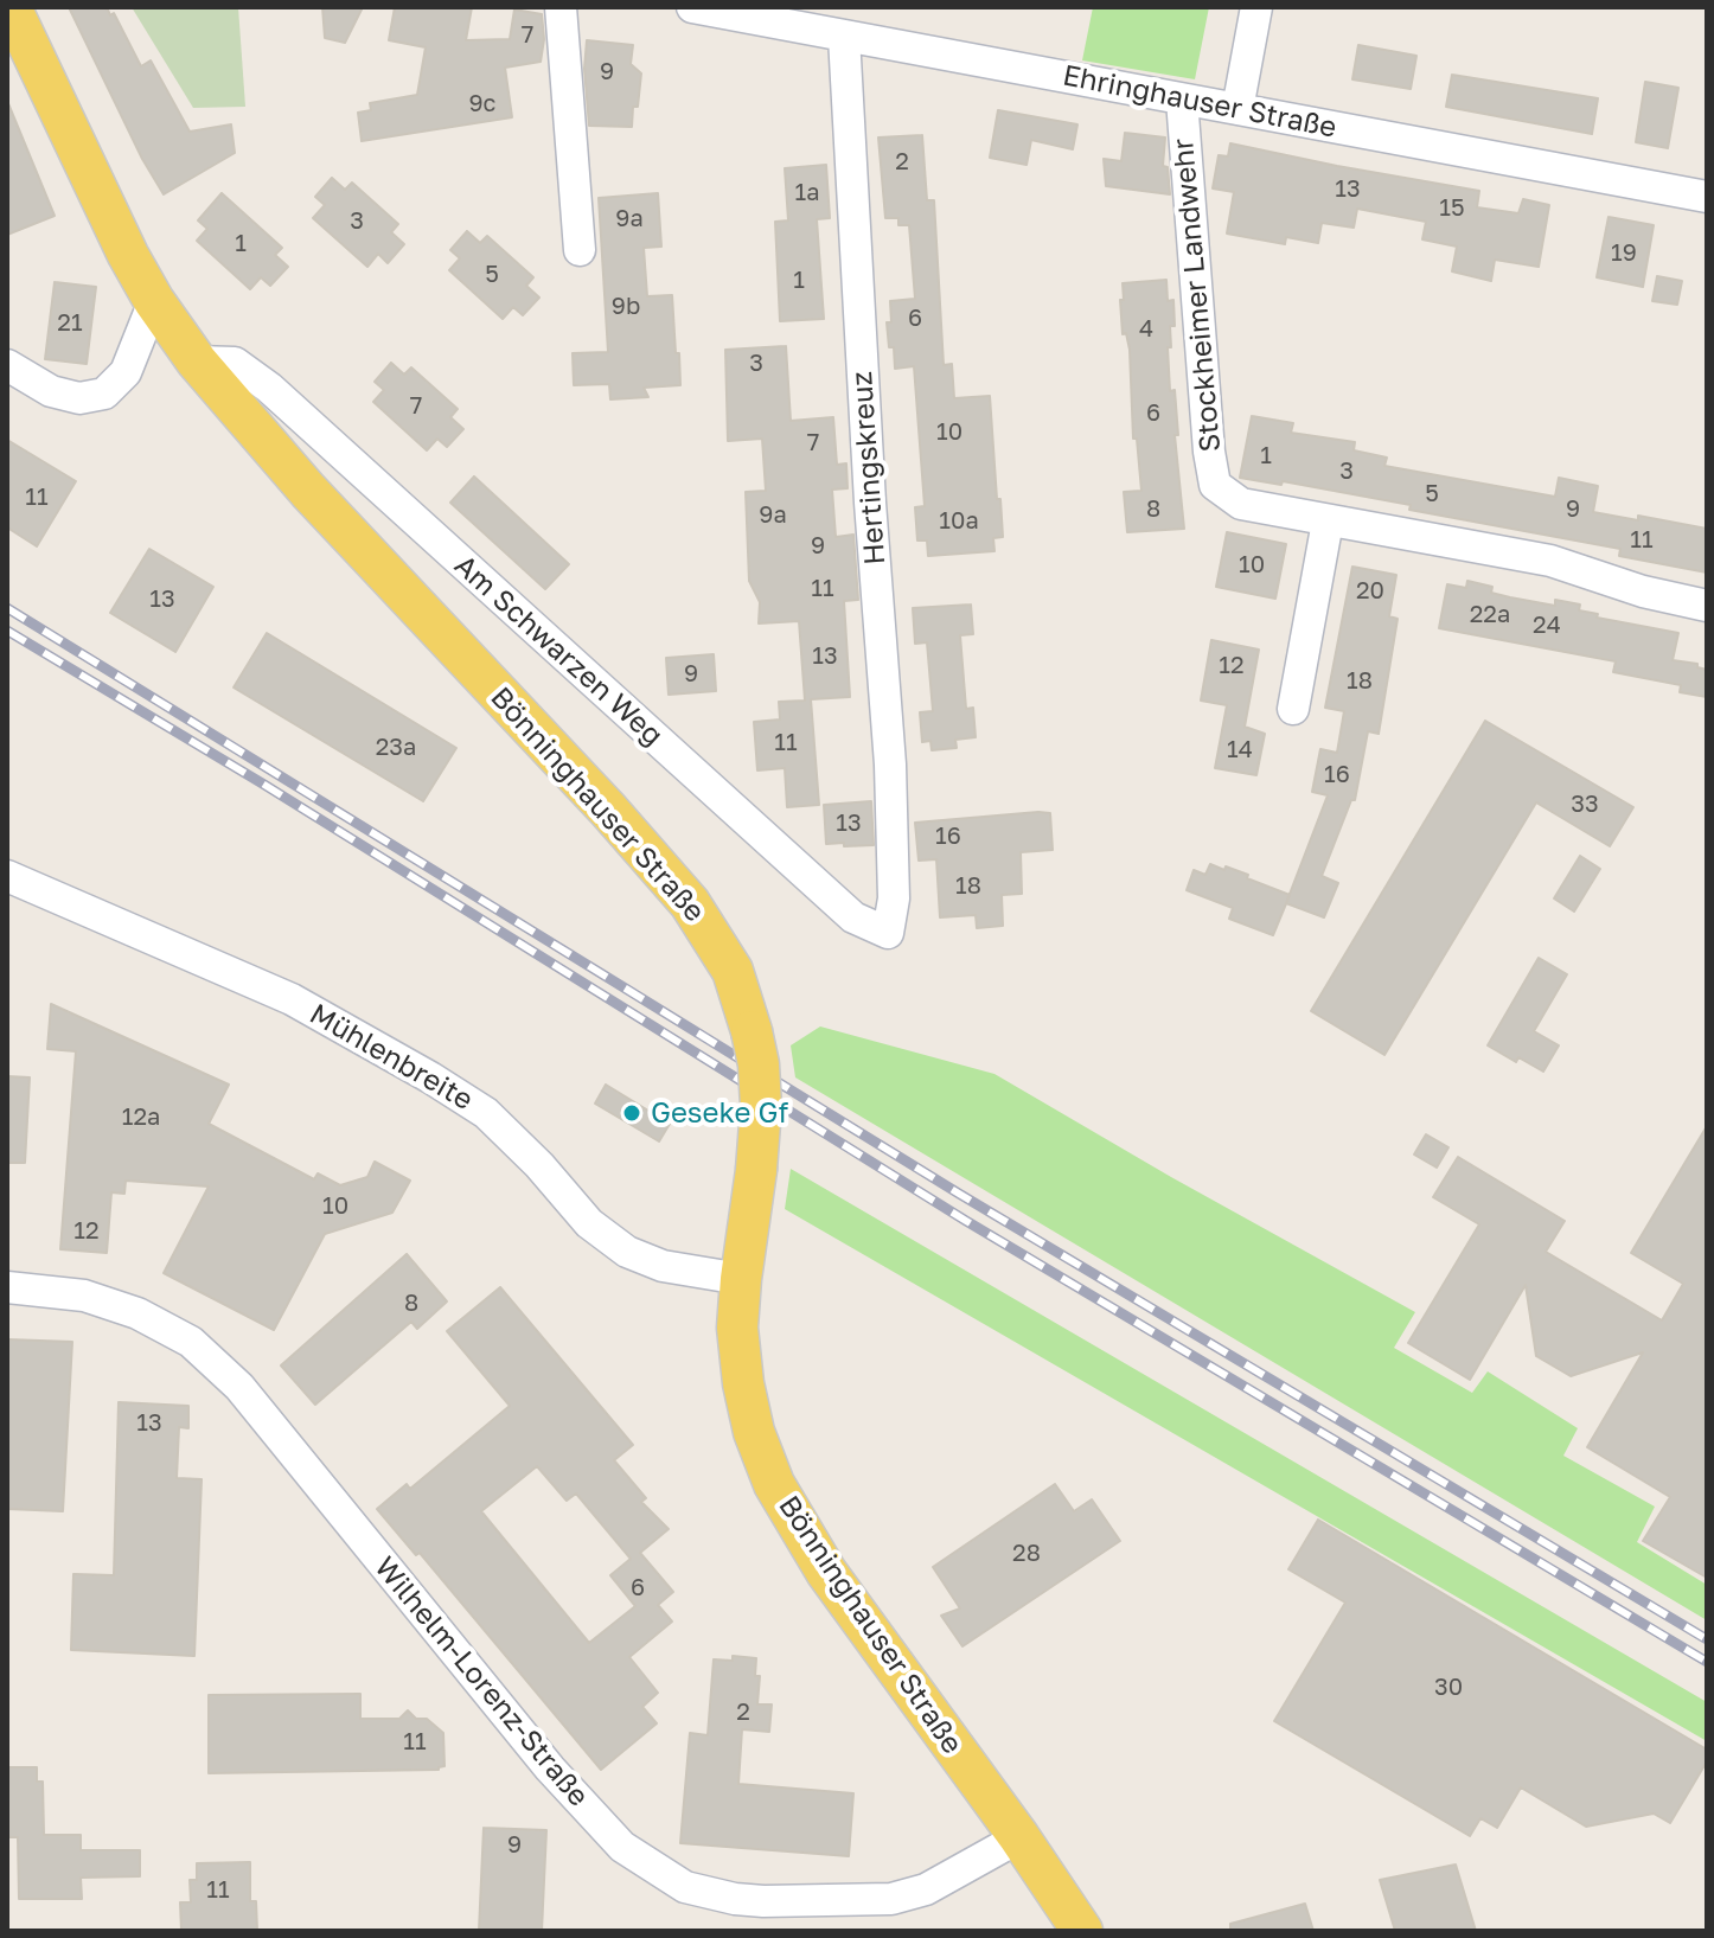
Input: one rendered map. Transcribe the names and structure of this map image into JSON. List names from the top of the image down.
{
  "streets": {
    "main road": ["Bönninghauser Straße"],
    "street": [
      "Ehringhauser Straße",
      "Stockheimer Landwehr",
      "Hertingskreuz",
      "Am Schwarzen Weg",
      "Mühlenbreite",
      "Wilhelm-Lorenz-Straße"
    ]
  },
  "crossings": [
    ["Ehringhauser Straße", "Stockheimer Landwehr"],
    ["Ehringhauser Straße", "Hertingskreuz"],
    ["Hertingskreuz", "Am Schwarzen Weg"],
    ["Am Schwarzen Weg", "Bönninghauser Straße"],
    ["Bönninghauser Straße", "Mühlenbreite"],
    ["Bönninghauser Straße", "Wilhelm-Lorenz-Straße"]
  ],
  "places": ["Geseke Gf"],
  "house_numbers": [
    "7",
    "9",
    "9c",
    "2",
    "13",
    "1a",
    "15",
    "9a",
    "3",
    "1",
    "19",
    "5",
    "1",
    "9b",
    "6",
    "21",
    "4",
    "3",
    "7",
    "6",
    "10",
    "7",
    "1",
    "3",
    "5",
    "11",
    "8",
    "9",
    "9a",
    "10a",
    "11",
    "9",
    "10",
    "11",
    "20",
    "13",
    "22a",
    "24",
    "13",
    "12",
    "9",
    "18",
    "11",
    "23a",
    "14",
    "16",
    "33",
    "13",
    "16",
    "18",
    "12a",
    "10",
    "12",
    "8",
    "13",
    "28",
    "6",
    "30",
    "2",
    "11",
    "9",
    "11"
  ]
}
